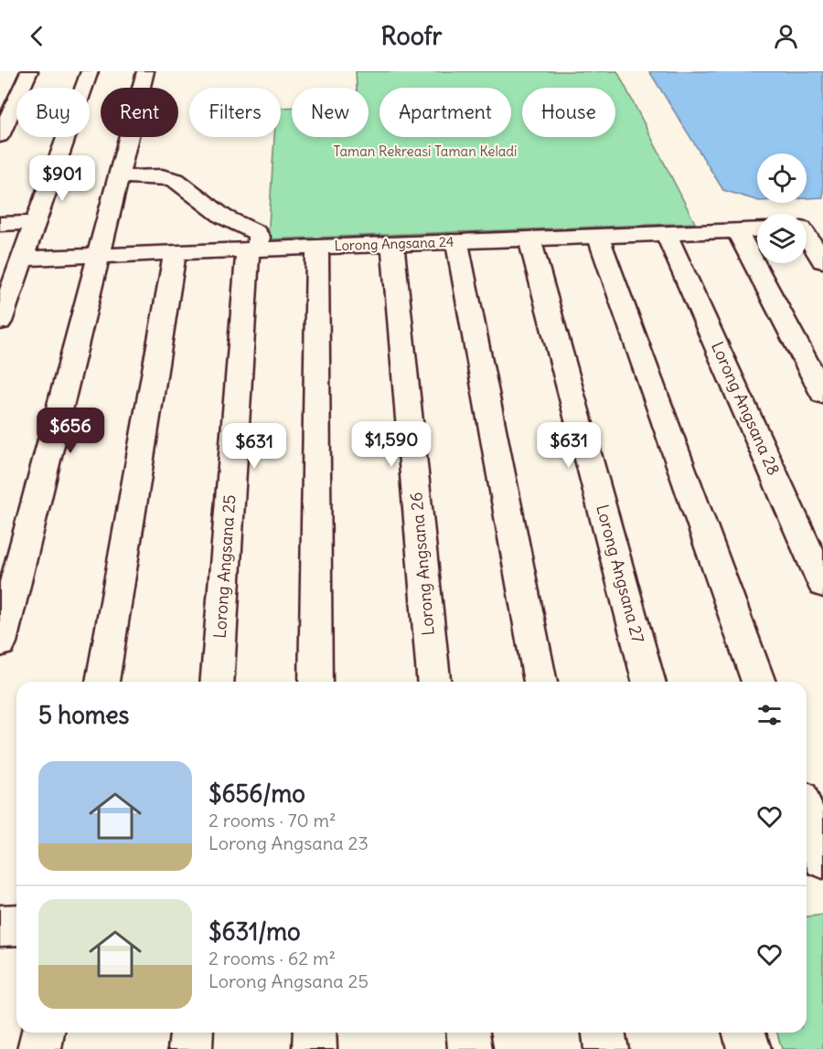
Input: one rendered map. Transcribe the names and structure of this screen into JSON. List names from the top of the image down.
{
  "streets": {
    "street": [
      "Lorong Angsana 24",
      "Lorong Angsana 28",
      "Lorong Angsana 26",
      "Lorong Angsana 25",
      "Lorong Angsana 27"
    ]
  },
  "crossings": [
    ["Lorong Angsana 24", "Lorong Angsana 28"],
    ["Lorong Angsana 24", "Lorong Angsana 26"],
    ["Lorong Angsana 24", "Lorong Angsana 25"],
    ["Lorong Angsana 24", "Lorong Angsana 27"]
  ],
  "parks": ["Taman Rekreasi Taman Keladi"],
  "page": {
    "header": "Roofr",
    "chip": [
      "Buy",
      "Rent",
      "Filters",
      "New",
      "Apartment",
      "House"
    ],
    "price": [
      "$901",
      "$656",
      "$1,590",
      "$631",
      "$631"
    ],
    "heading": "5 homes",
    "list": [
      {
        "name": "$656/mo",
        "note": "2 rooms · 70 m² · Lorong Angsana 23"
      },
      {
        "name": "$631/mo",
        "note": "2 rooms · 62 m² · Lorong Angsana 25"
      }
    ]
  }
}
